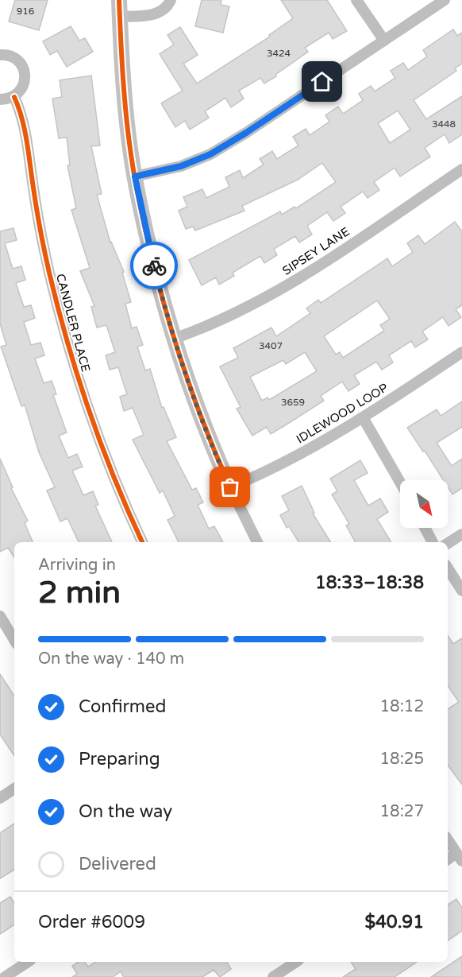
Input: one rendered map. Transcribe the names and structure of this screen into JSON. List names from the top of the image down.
{
  "streets": {
    "street": ["SIPSEY LANE", "CANDLER PLACE", "IDLEWOOD LOOP"]
  },
  "house_numbers": [
    "916",
    "3424",
    "3448",
    "3407",
    "3659"
  ],
  "north": "bottom right",
  "page": {
    "heading": ["2 min", "Arriving in", "18:33–18:38"],
    "panel": ["Order #6009", "$40.91"],
    "bar": "On the way · 140 m",
    "list": [
      ["Confirmed", "18:12"],
      ["Preparing", "18:25"],
      ["On the way", "18:27"],
      "Delivered"
    ]
  }
}
